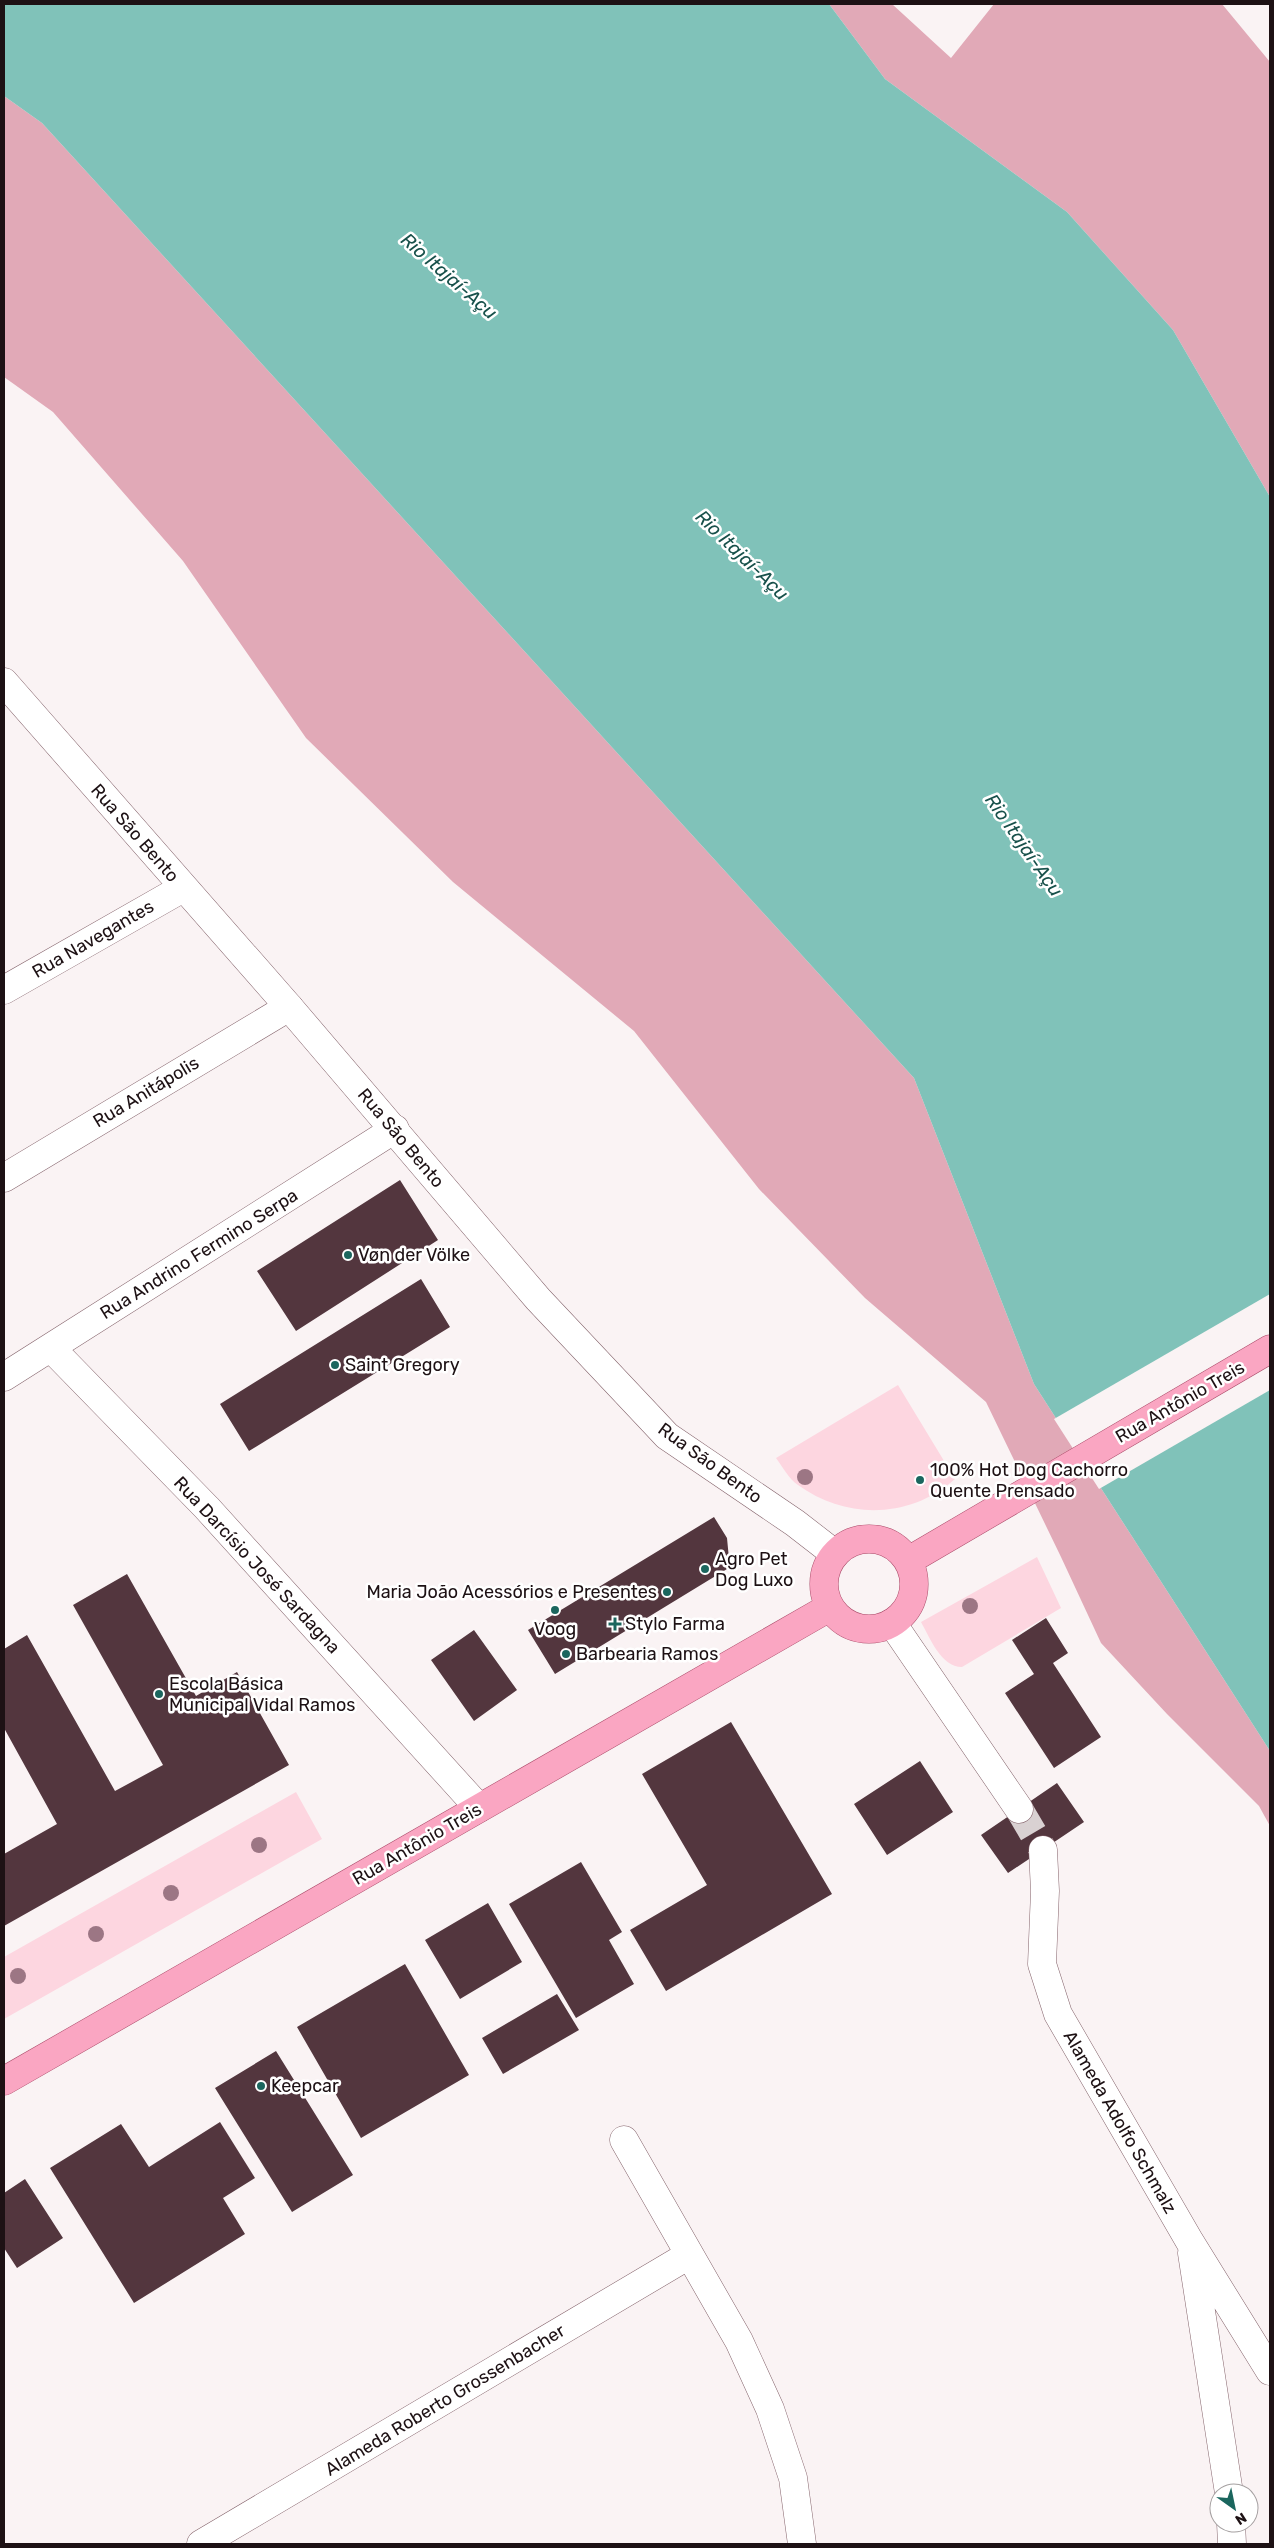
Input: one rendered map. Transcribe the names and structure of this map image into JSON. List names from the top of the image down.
{
  "streets": {
    "main road": ["Rua Antônio Treis"],
    "street": [
      "Rua São Bento",
      "Rua Navegantes",
      "Rua Anitápolis",
      "Rua Andrino Fermino Serpa",
      "Rua Darcísio José Sardagna",
      "Alameda Adolfo Schmalz",
      "Alameda Roberto Grossenbacher"
    ]
  },
  "crossings": [
    ["Rua São Bento", "Rua Navegantes"],
    ["Rua São Bento", "Rua Anitápolis"],
    ["Rua São Bento", "Rua Andrino Fermino Serpa"],
    ["Rua São Bento", "Rua Antônio Treis"],
    ["Rua Andrino Fermino Serpa", "Rua Darcísio José Sardagna"],
    ["Rua Antônio Treis", "Rua Darcísio José Sardagna"]
  ],
  "water": ["Rio Itajaí-Açu"],
  "places": {
    "other": [
      "Vøn der Völke",
      "Saint Gregory",
      "100% Hot Dog Cachorro Quente Prensado",
      "Agro Pet Dog Luxo",
      "Maria João Acessórios e Presentes",
      "Voog",
      "Barbearia Ramos",
      "Escola Básica Municipal Vidal Ramos",
      "Keepcar"
    ],
    "health": ["Stylo Farma"]
  },
  "north": "bottom right"
}
